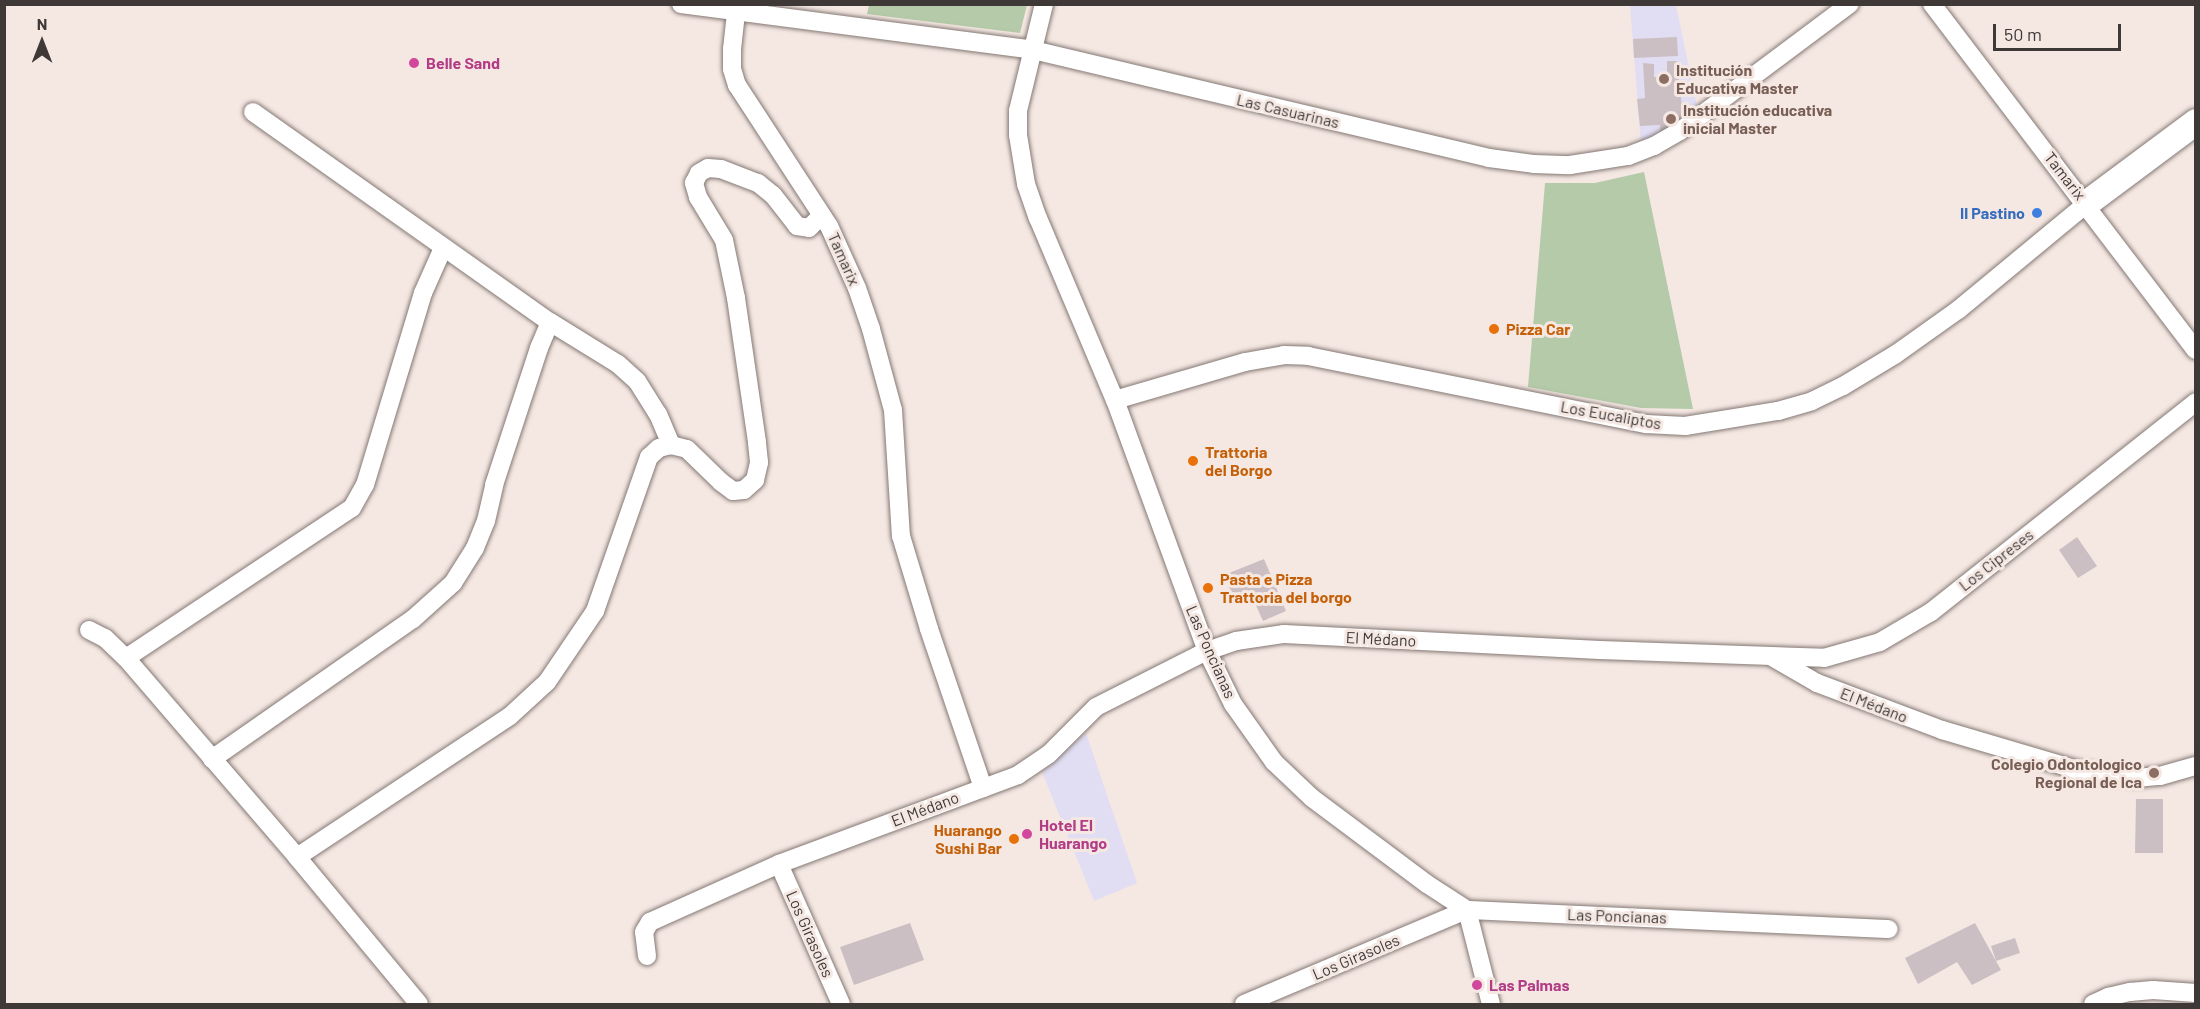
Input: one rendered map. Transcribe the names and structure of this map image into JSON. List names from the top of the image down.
{
  "streets": {
    "street": [
      "Las Casuarinas",
      "Tamarix",
      "Los Eucaliptos",
      "Los Cipreses",
      "El Médano",
      "Las Poncianas",
      "Los Girasoles"
    ]
  },
  "crossings": [
    ["Las Casuarinas", "Tamarix"],
    ["Las Casuarinas", "Las Poncianas"],
    ["Tamarix", "Los Eucaliptos"],
    ["Tamarix", "El Médano"],
    ["Los Eucaliptos", "Las Poncianas"],
    ["Los Cipreses", "El Médano"],
    ["El Médano", "Las Poncianas"],
    ["El Médano", "Los Girasoles"],
    ["Las Poncianas", "Los Girasoles"]
  ],
  "places": [
    "Belle Sand",
    "Institución Educativa Master",
    "Institución educativa inicial Master",
    "Il Pastino",
    "Pizza Car",
    "Trattoria del Borgo",
    "Pasta e Pizza Trattoria del borgo",
    "Colegio Odontologico Regional de Ica",
    "Hotel El Huarango",
    "Huarango Sushi Bar",
    "Las Palmas"
  ],
  "scale_bar": "50 m",
  "north": "top"
}
